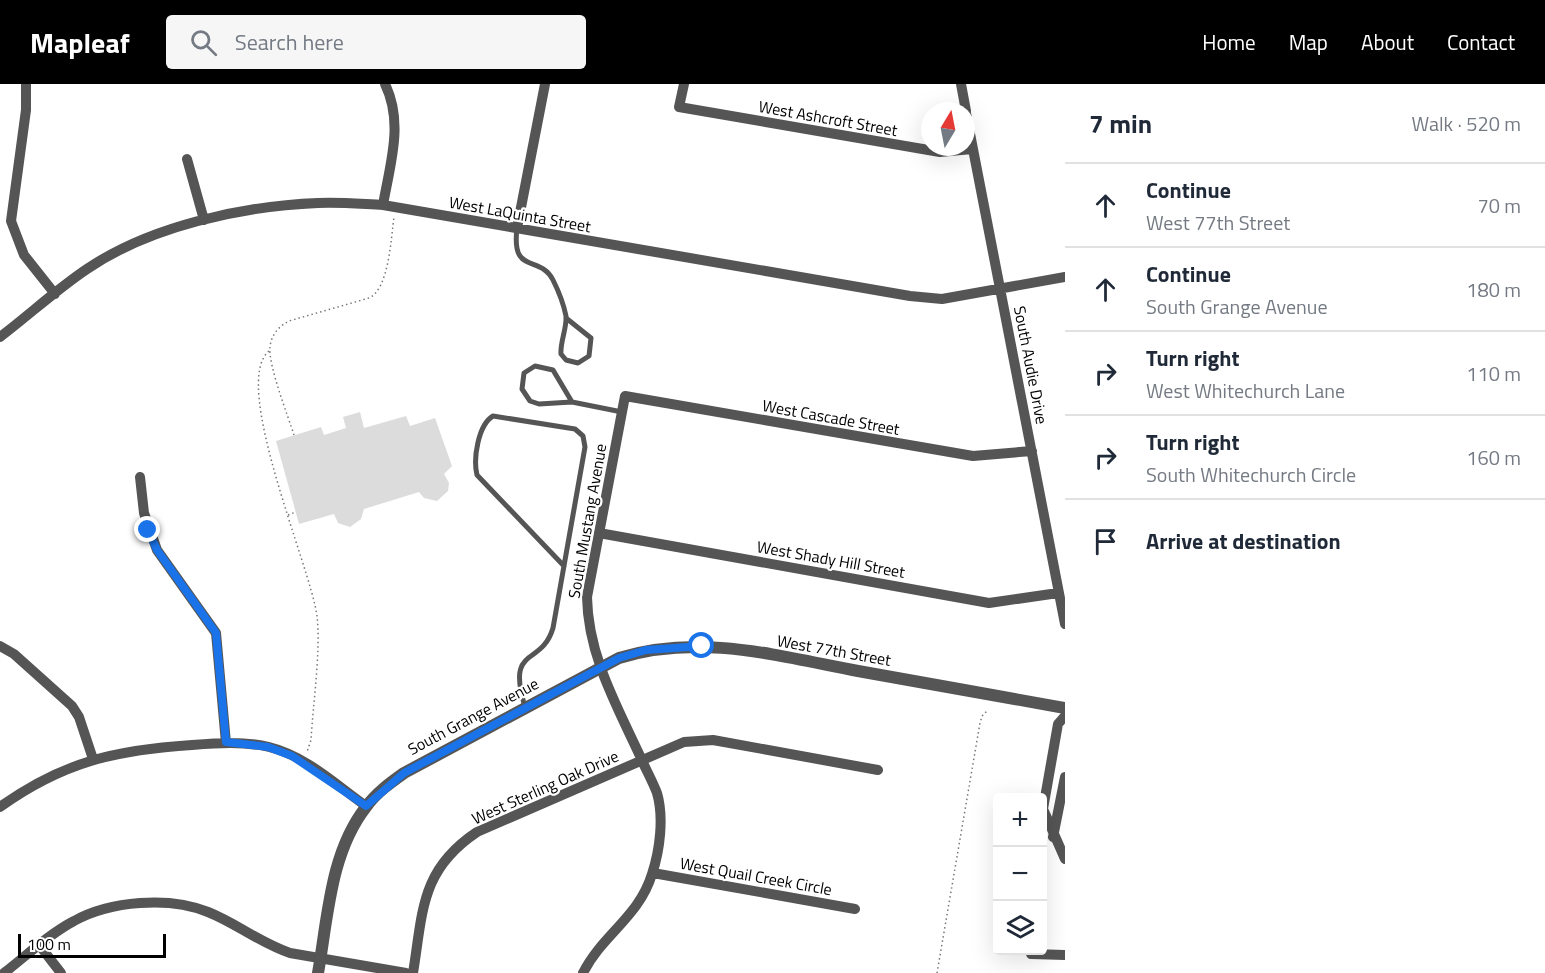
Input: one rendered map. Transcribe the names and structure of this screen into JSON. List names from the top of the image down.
{
  "streets": {
    "street": [
      "West Ashcroft Street",
      "West LaQuinta Street",
      "South Audie Drive",
      "West Cascade Street",
      "South Mustang Avenue",
      "West Shady Hill Street",
      "West 77th Street",
      "South Grange Avenue",
      "West Sterling Oak Drive",
      "West Quail Creek Circle"
    ]
  },
  "crossings": [
    ["West LaQuinta Street", "South Audie Drive"],
    ["South Audie Drive", "West Cascade Street"],
    ["South Audie Drive", "West Shady Hill Street"],
    ["West Cascade Street", "South Mustang Avenue"],
    ["South Mustang Avenue", "West Shady Hill Street"],
    ["South Mustang Avenue", "West 77th Street"],
    ["South Mustang Avenue", "South Grange Avenue"],
    ["South Mustang Avenue", "West Sterling Oak Drive"],
    ["South Mustang Avenue", "West Quail Creek Circle"],
    ["West 77th Street", "South Grange Avenue"]
  ],
  "scale_bar": "100 m",
  "north": "top",
  "page": {
    "header": "Mapleaf",
    "search": "Search here",
    "nav": [
      "Home",
      "Map",
      "About",
      "Contact"
    ],
    "heading": ["7 min", "Walk · 520 m"],
    "list": [
      ["Continue", "West 77th Street", "70 m"],
      ["Continue", "South Grange Avenue", "180 m"],
      ["Turn right", "West Whitechurch Lane", "110 m"],
      ["Turn right", "South Whitechurch Circle", "160 m"],
      "Arrive at destination"
    ],
    "map_buttons": ["+", "−"],
    "scale": "100 m"
  }
}
